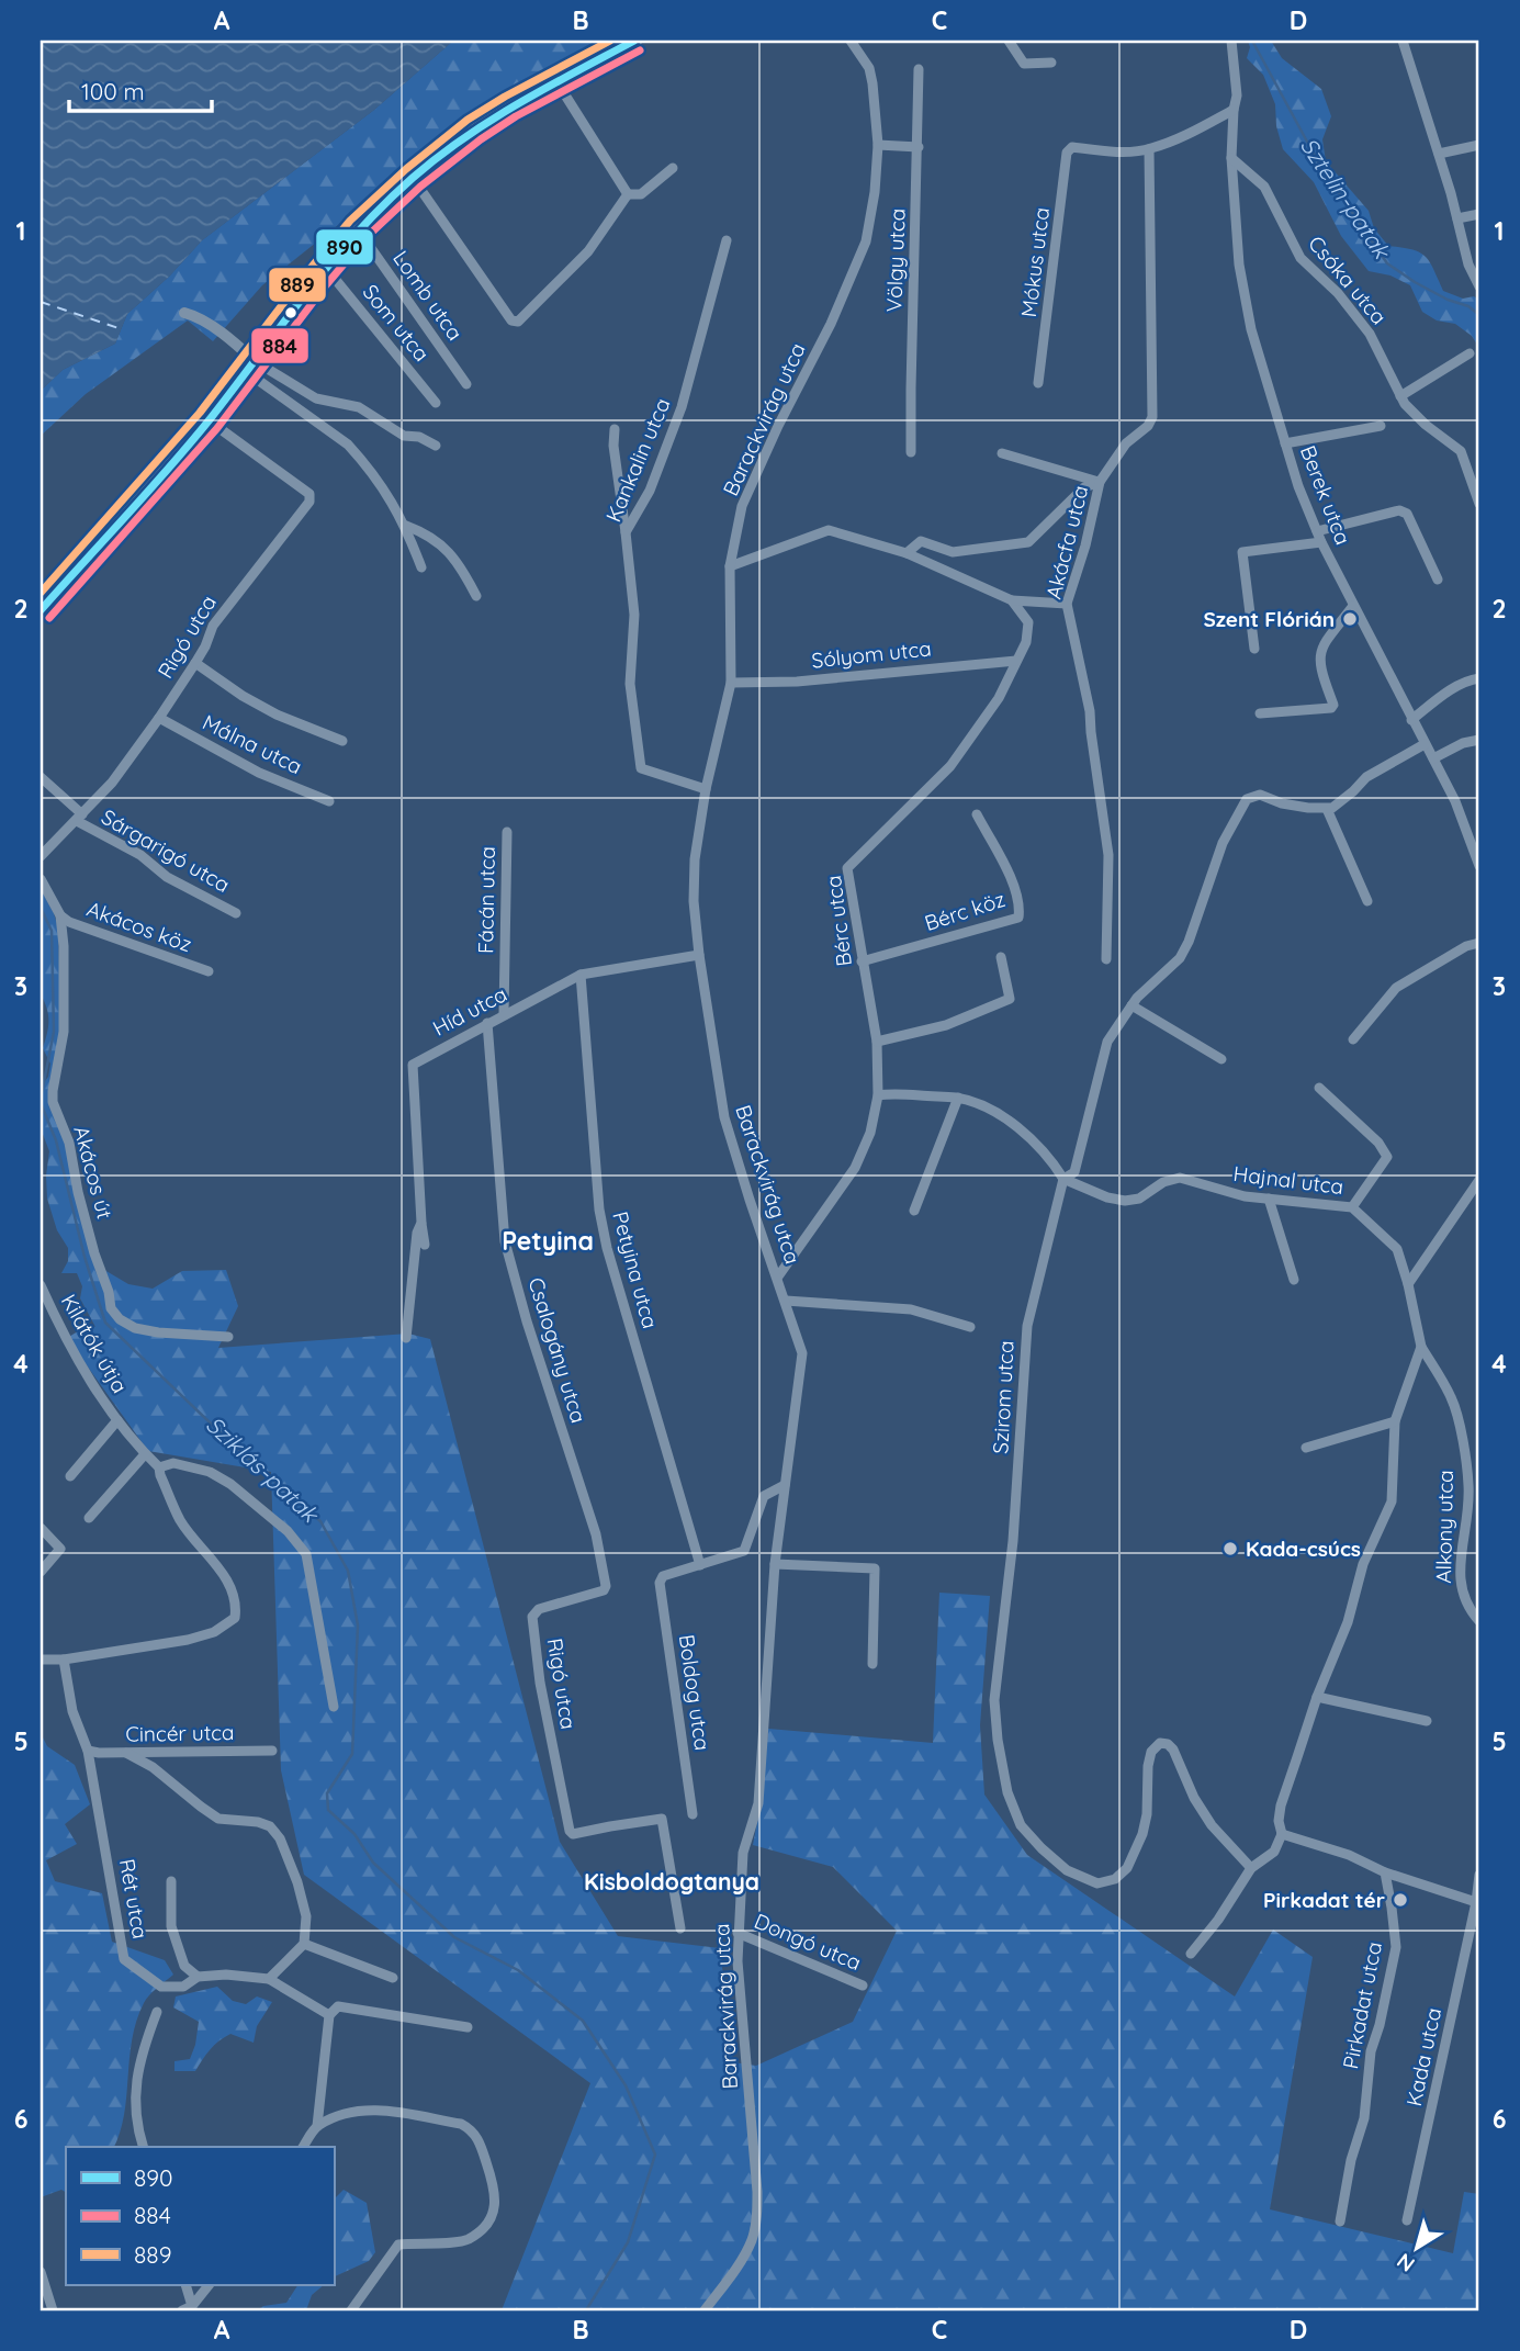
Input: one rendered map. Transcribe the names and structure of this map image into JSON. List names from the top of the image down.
{
  "streets": {
    "street": [
      "Völgy utca",
      "Mókus utca",
      "Csóka utca",
      "Lomb utca",
      "Som utca",
      "Barackvirág utca",
      "Kankalin utca",
      "Berek utca",
      "Akácfa utca",
      "Rigó utca",
      "Sólyom utca",
      "Málna utca",
      "Sárgarigó utca",
      "Fácán utca",
      "Bérc köz",
      "Bérc utca",
      "Akácos köz",
      "Híd utca",
      "Akácos út",
      "Hajnal utca",
      "Petyina utca",
      "Kilátók útja",
      "Csalogány utca",
      "Szirom utca",
      "Alkony utca",
      "Boldog utca",
      "Cincér utca",
      "Rét utca",
      "Dongó utca",
      "Pirkadat utca",
      "Kada utca"
    ]
  },
  "crossings": [
    ["Mókus utca", "Akácfa utca"],
    ["Csóka utca", "Berek utca"],
    ["Barackvirág utca", "Kankalin utca"],
    ["Barackvirág utca", "Sólyom utca"],
    ["Barackvirág utca", "Bérc utca"],
    ["Barackvirág utca", "Híd utca"],
    ["Barackvirág utca", "Dongó utca"],
    ["Rigó utca", "Málna utca"],
    ["Rigó utca", "Sárgarigó utca"],
    ["Rigó utca", "Csalogány utca"],
    ["Sólyom utca", "Bérc utca"],
    ["Fácán utca", "Híd utca"],
    ["Bérc köz", "Bérc utca"],
    ["Akácos köz", "Akácos út"],
    ["Híd utca", "Petyina utca"],
    ["Híd utca", "Csalogány utca"],
    ["Hajnal utca", "Szirom utca"],
    ["Hajnal utca", "Alkony utca"],
    ["Petyina utca", "Boldog utca"],
    ["Cincér utca", "Rét utca"]
  ],
  "districts": ["Petyina", "Kisboldogtanya"],
  "water": ["Sztelin-patak", "Sziklás-patak"],
  "places": ["Szent Flórián", "Kada-csúcs", "Pirkadat tér"],
  "lines": ["transit line 890", "transit line 889", "transit line 884"],
  "legend": ["890", "884", "889"],
  "scale_bar": "100 m",
  "north": "bottom left",
  "grid": {
    "columns": [
      "A",
      "B",
      "C",
      "D"
    ],
    "rows": [
      "1",
      "2",
      "3",
      "4",
      "5",
      "6"
    ]
  }
}
